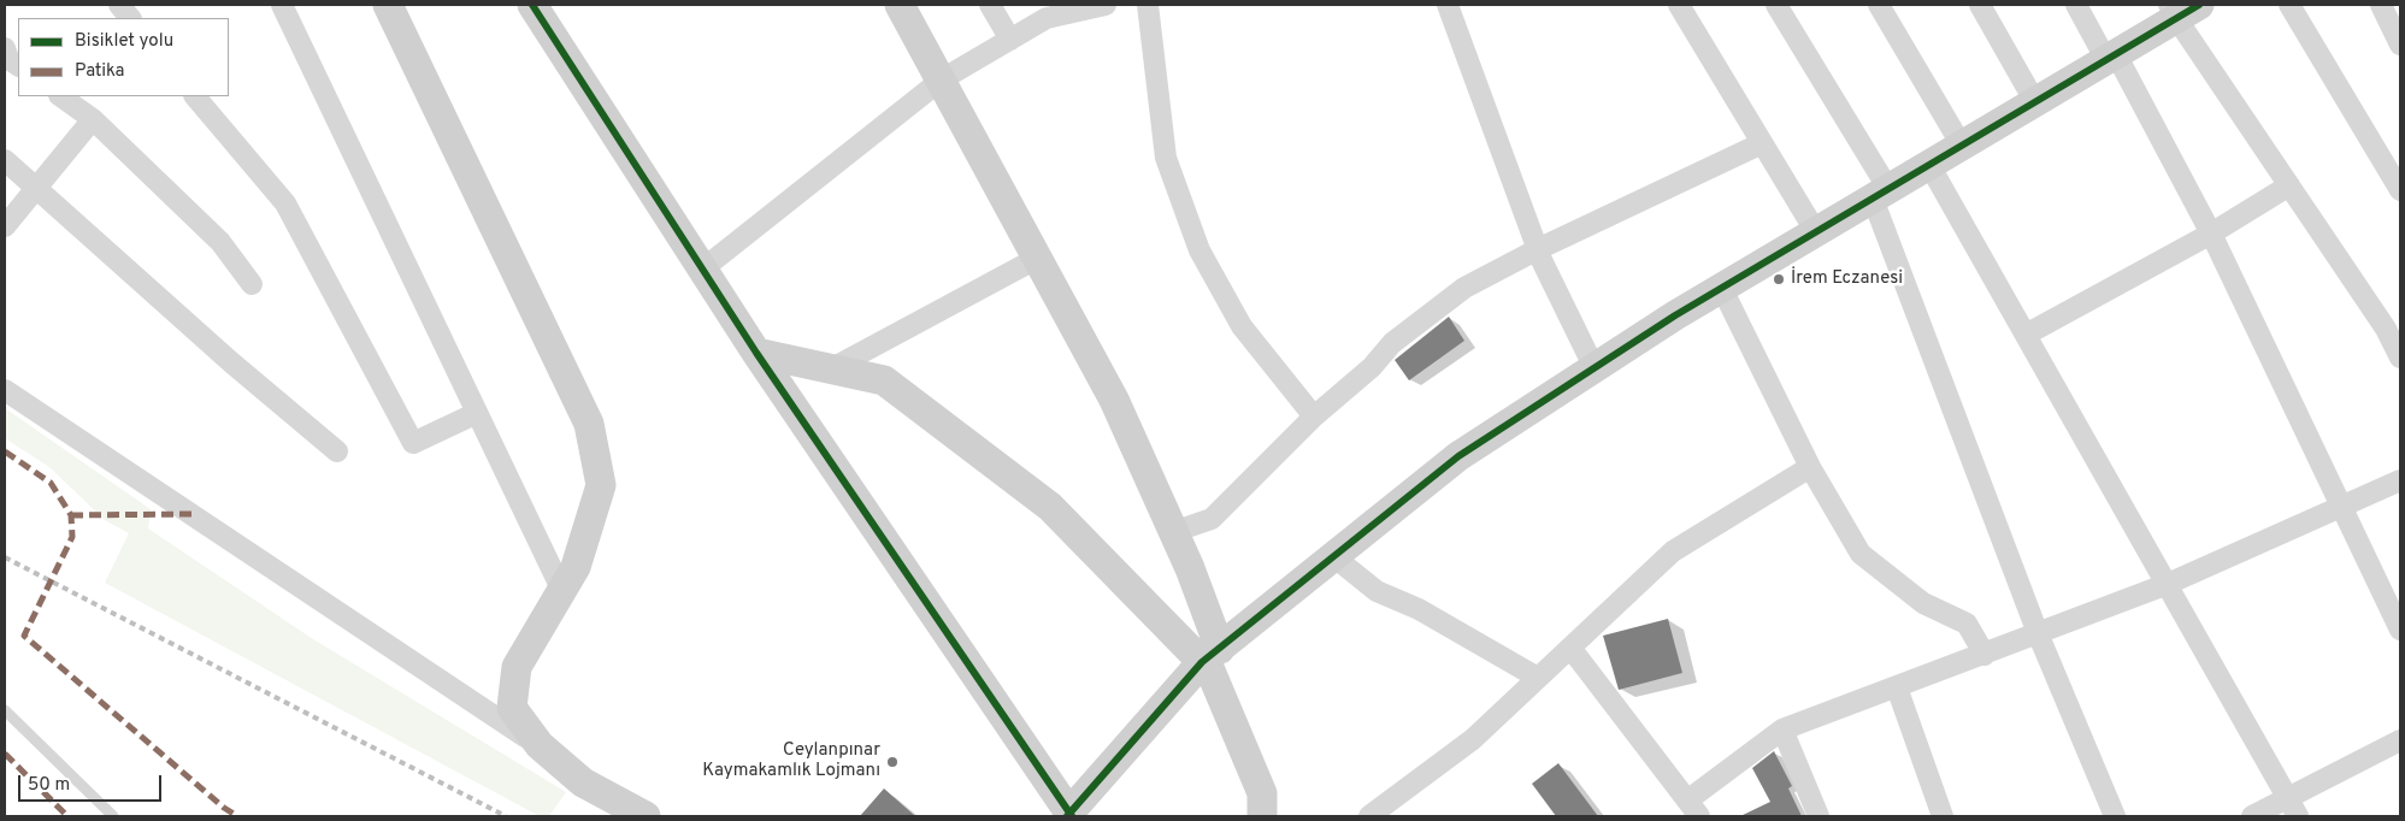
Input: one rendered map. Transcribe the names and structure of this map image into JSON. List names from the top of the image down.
{
  "places": ["İrem Eczanesi", "Ceylanpınar Kaymakamlık Lojmanı"],
  "legend": ["Bisiklet yolu", "Patika"],
  "scale_bar": "50 m"
}
